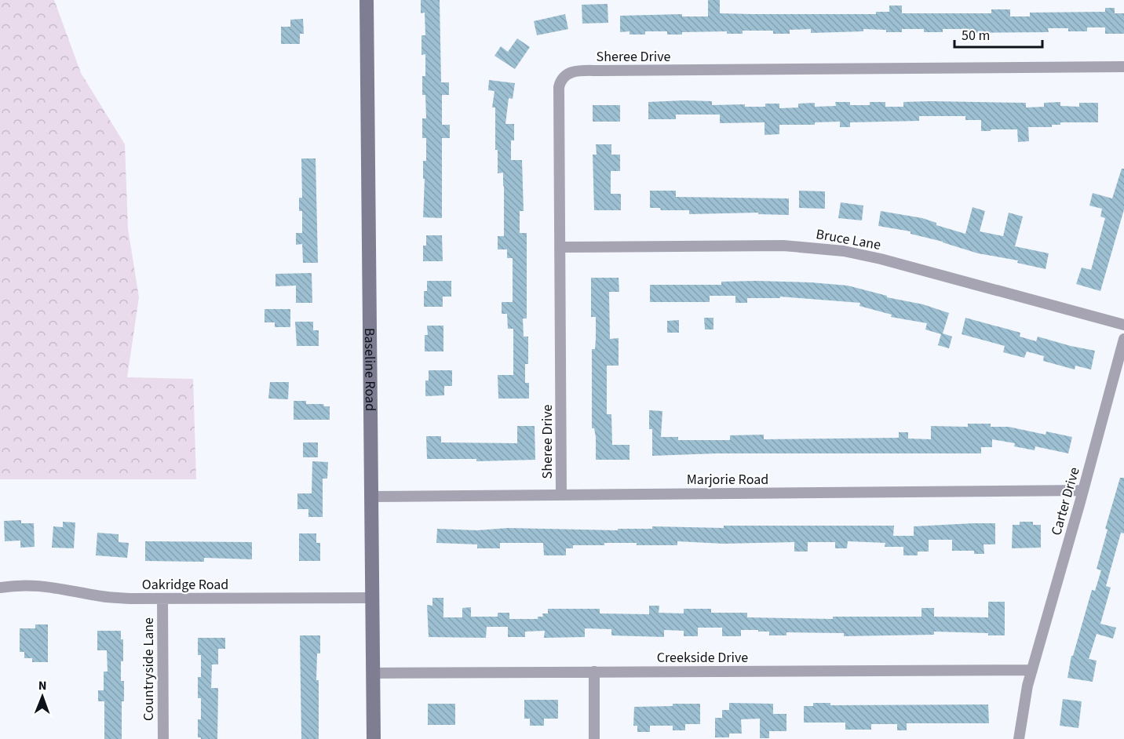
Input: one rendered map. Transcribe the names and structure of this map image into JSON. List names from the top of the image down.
{
  "streets": {
    "street": [
      "Sheree Drive",
      "Bruce Lane",
      "Baseline Road",
      "Marjorie Road",
      "Carter Drive",
      "Oakridge Road",
      "Creekside Drive",
      "Countryside Lane"
    ]
  },
  "crossings": [
    ["Sheree Drive", "Bruce Lane"],
    ["Sheree Drive", "Marjorie Road"],
    ["Baseline Road", "Marjorie Road"],
    ["Baseline Road", "Oakridge Road"],
    ["Baseline Road", "Creekside Drive"],
    ["Marjorie Road", "Carter Drive"],
    ["Carter Drive", "Creekside Drive"],
    ["Oakridge Road", "Countryside Lane"]
  ],
  "scale_bar": "50 m",
  "north": "top"
}
